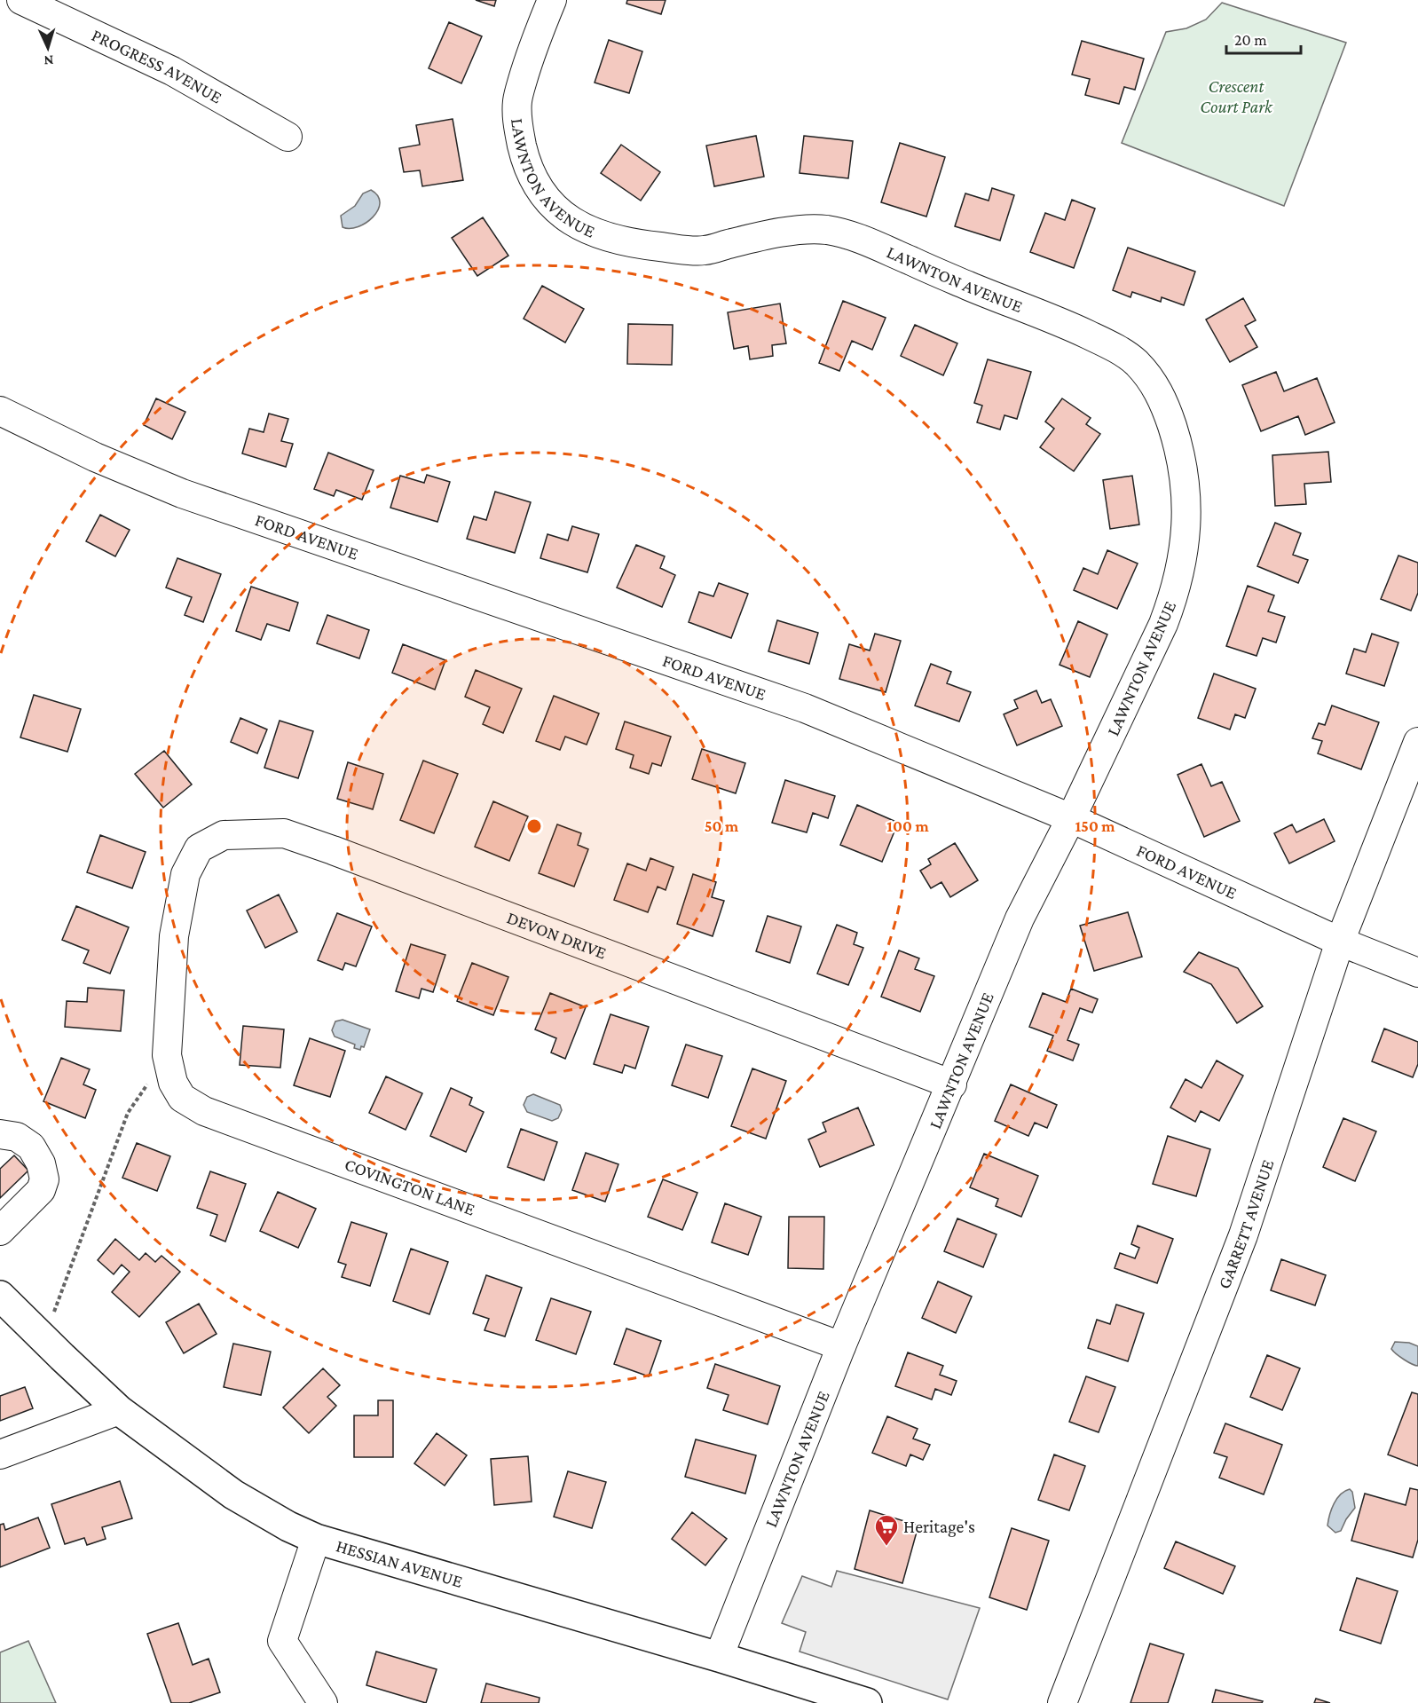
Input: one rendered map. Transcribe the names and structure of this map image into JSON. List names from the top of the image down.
{
  "streets": {
    "main road": ["HESSIAN AVENUE"],
    "street": [
      "PROGRESS AVENUE",
      "LAWNTON AVENUE",
      "FORD AVENUE",
      "DEVON DRIVE",
      "COVINGTON LANE",
      "GARRETT AVENUE"
    ]
  },
  "crossings": [
    ["LAWNTON AVENUE", "FORD AVENUE"],
    ["LAWNTON AVENUE", "DEVON DRIVE"],
    ["LAWNTON AVENUE", "COVINGTON LANE"],
    ["LAWNTON AVENUE", "HESSIAN AVENUE"],
    ["FORD AVENUE", "GARRETT AVENUE"],
    ["DEVON DRIVE", "COVINGTON LANE"]
  ],
  "parks": ["Crescent Court Park"],
  "places": {
    "supermarket": ["Heritage's"]
  },
  "scale_bar": "20 m",
  "north": "bottom",
  "rings": ["50 m", "100 m", "150 m"]
}
